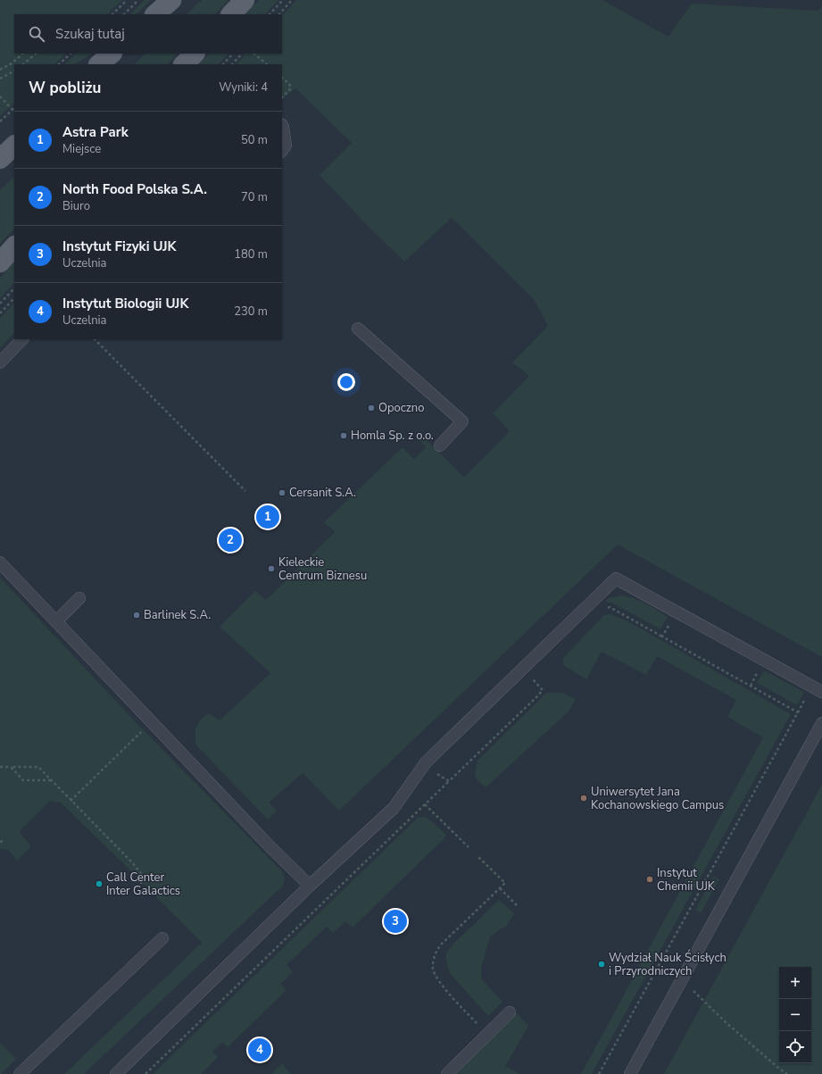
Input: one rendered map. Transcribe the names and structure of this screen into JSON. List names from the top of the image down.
{
  "places": [
    "Opoczno",
    "Homla Sp. z o.o.",
    "Cersanit S.A.",
    "Kieleckie Centrum Biznesu",
    "Barlinek S.A.",
    "Uniwersytet Jana Kochanowskiego Campus",
    "Instytut Chemii UJK",
    "Call Center Inter Galactics",
    "Wydział Nauk Ścisłych i Przyrodniczych"
  ],
  "page": {
    "search": "Szukaj tutaj",
    "heading": ["W pobliżu", "Wyniki: 4"],
    "list": [
      {
        "mark": "1",
        "name": "Astra Park",
        "note": "Miejsce",
        "value": "50 m"
      },
      {
        "mark": "2",
        "name": "North Food Polska S.A.",
        "note": "Biuro",
        "value": "70 m"
      },
      {
        "mark": "3",
        "name": "Instytut Fizyki UJK",
        "note": "Uczelnia",
        "value": "180 m"
      },
      {
        "mark": "4",
        "name": "Instytut Biologii UJK",
        "note": "Uczelnia",
        "value": "230 m"
      }
    ],
    "pins": [
      "1",
      "2",
      "3",
      "4"
    ],
    "map_buttons": ["+", "−"]
  }
}
